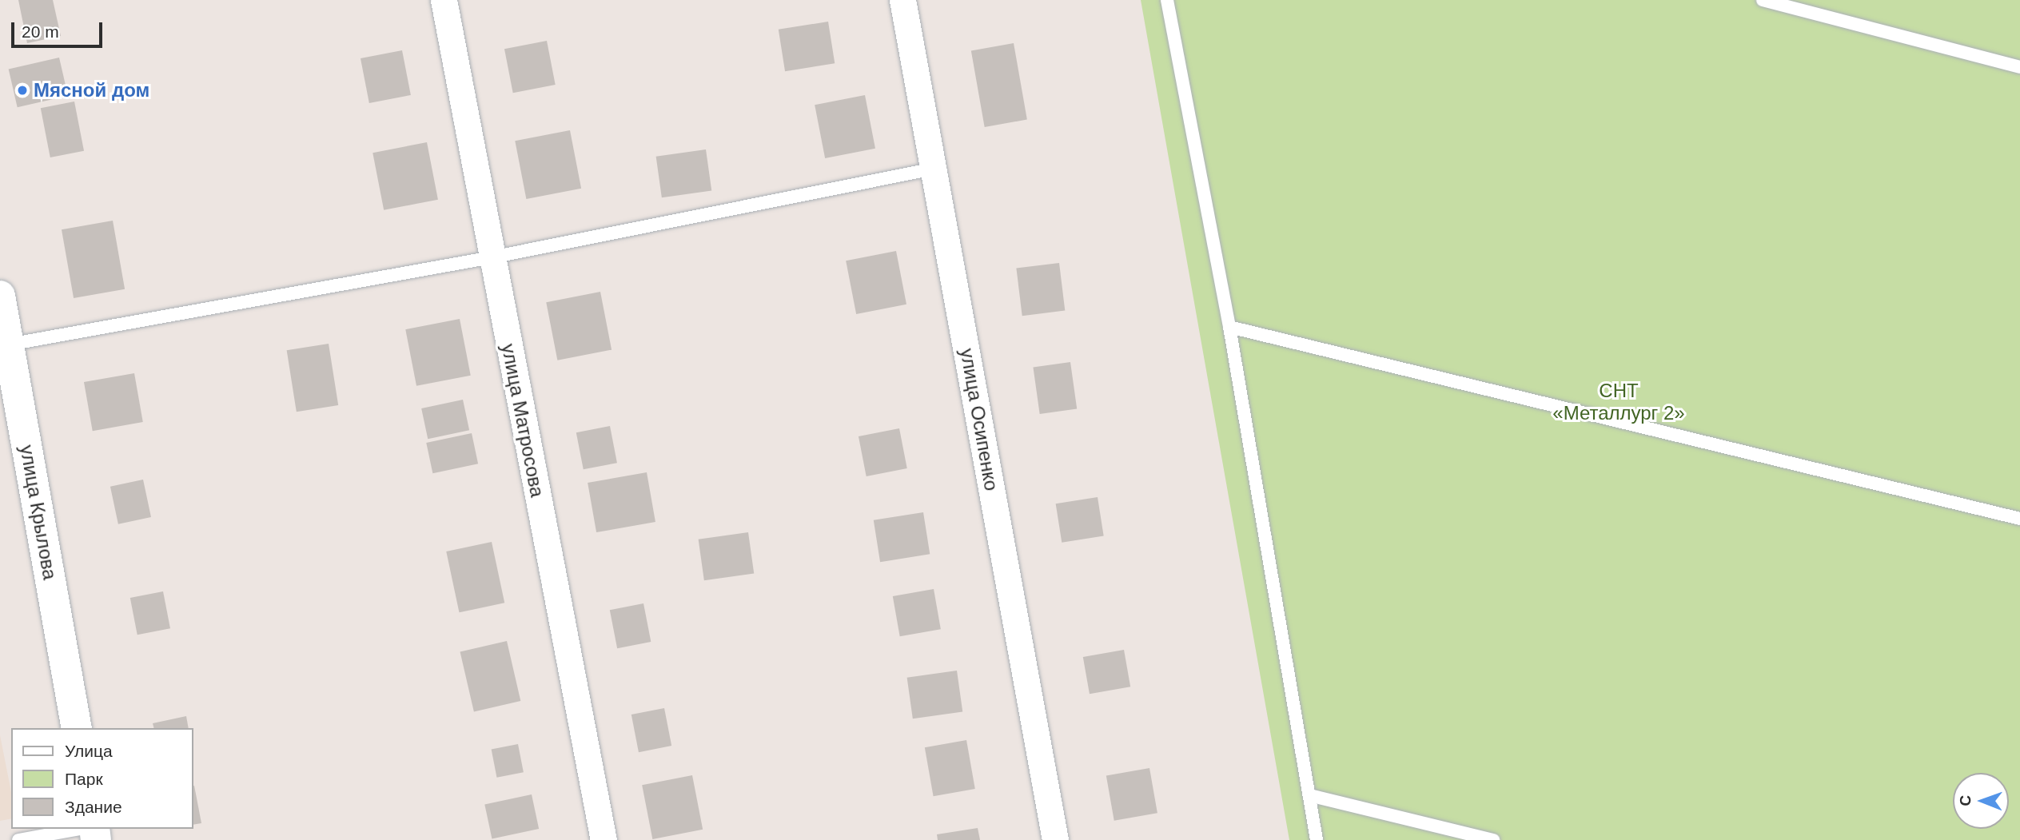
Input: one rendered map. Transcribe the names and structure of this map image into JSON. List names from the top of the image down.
{
  "streets": {
    "main road": ["улица Крылова"],
    "street": ["улица Осипенко", "улица Матросова"]
  },
  "parks": ["СНТ «Металлург 2»"],
  "places": ["Мясной дом"],
  "legend": ["Улица", "Парк", "Здание"],
  "scale_bar": "20 m",
  "north": "left"
}
